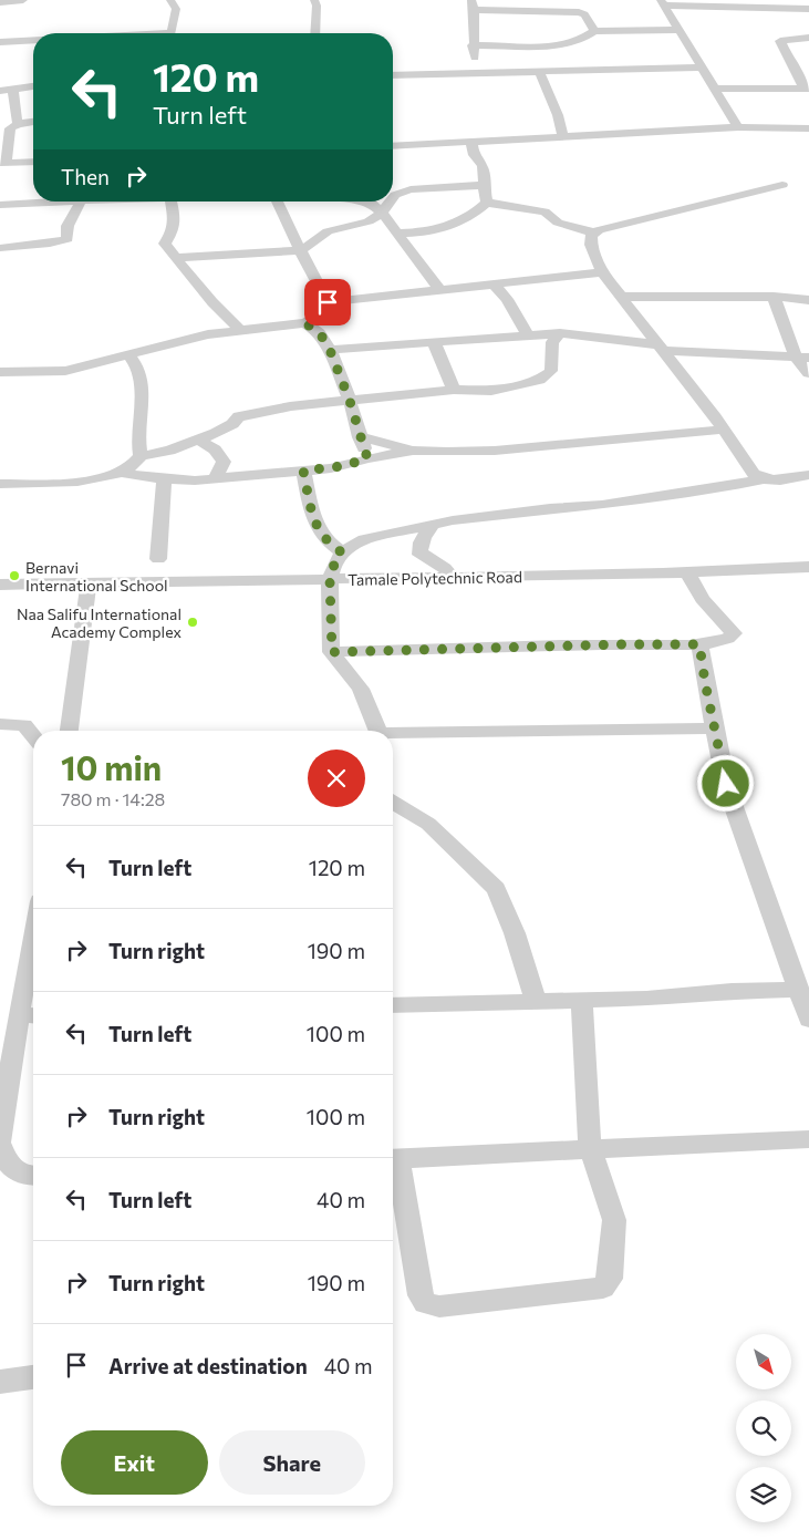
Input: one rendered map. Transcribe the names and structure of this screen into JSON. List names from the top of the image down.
{
  "streets": {
    "street": ["Tamale Polytechnic Road"]
  },
  "places": ["Bernavi International School", "Naa Salifu International Academy Complex"],
  "north": "bottom right",
  "page": {
    "turn": ["120 m", "Turn left"],
    "then": "Then",
    "heading": ["10 min", "780 m · 14:28"],
    "list": [
      {
        "name": "Turn left",
        "value": "120 m"
      },
      {
        "name": "Turn right",
        "value": "190 m"
      },
      {
        "name": "Turn left",
        "value": "100 m"
      },
      {
        "name": "Turn right",
        "value": "100 m"
      },
      {
        "name": "Turn left",
        "value": "40 m"
      },
      {
        "name": "Turn right",
        "value": "190 m"
      },
      {
        "name": "Arrive at destination",
        "value": "40 m"
      }
    ],
    "buttons": ["Exit", "Share"]
  }
}
